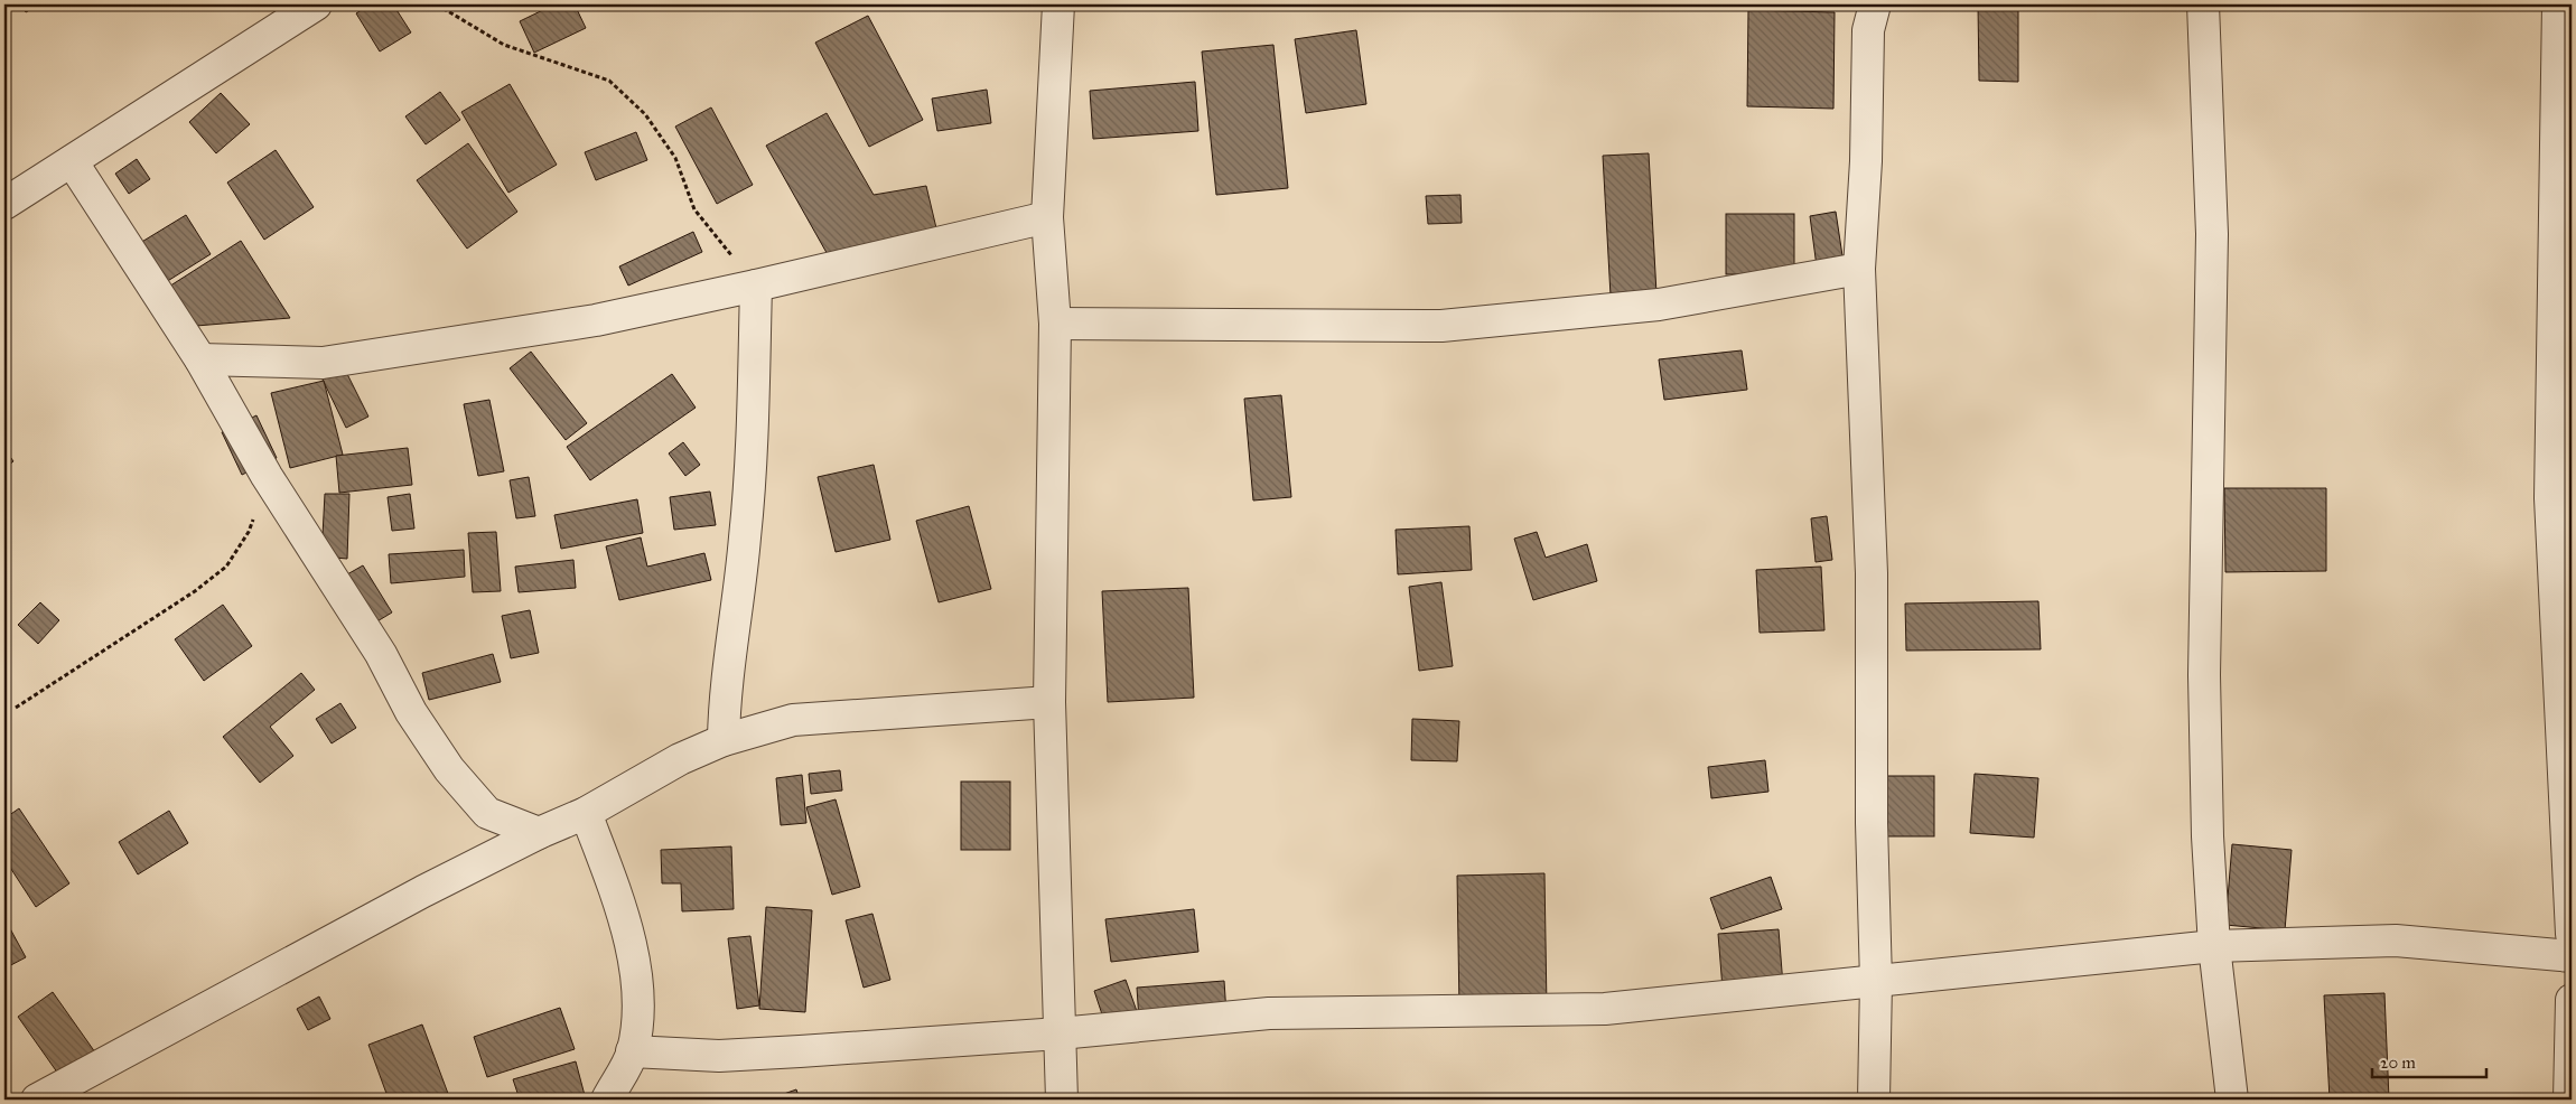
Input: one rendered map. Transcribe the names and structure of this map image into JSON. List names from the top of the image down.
{
  "scale_bar": "20 m"
}
